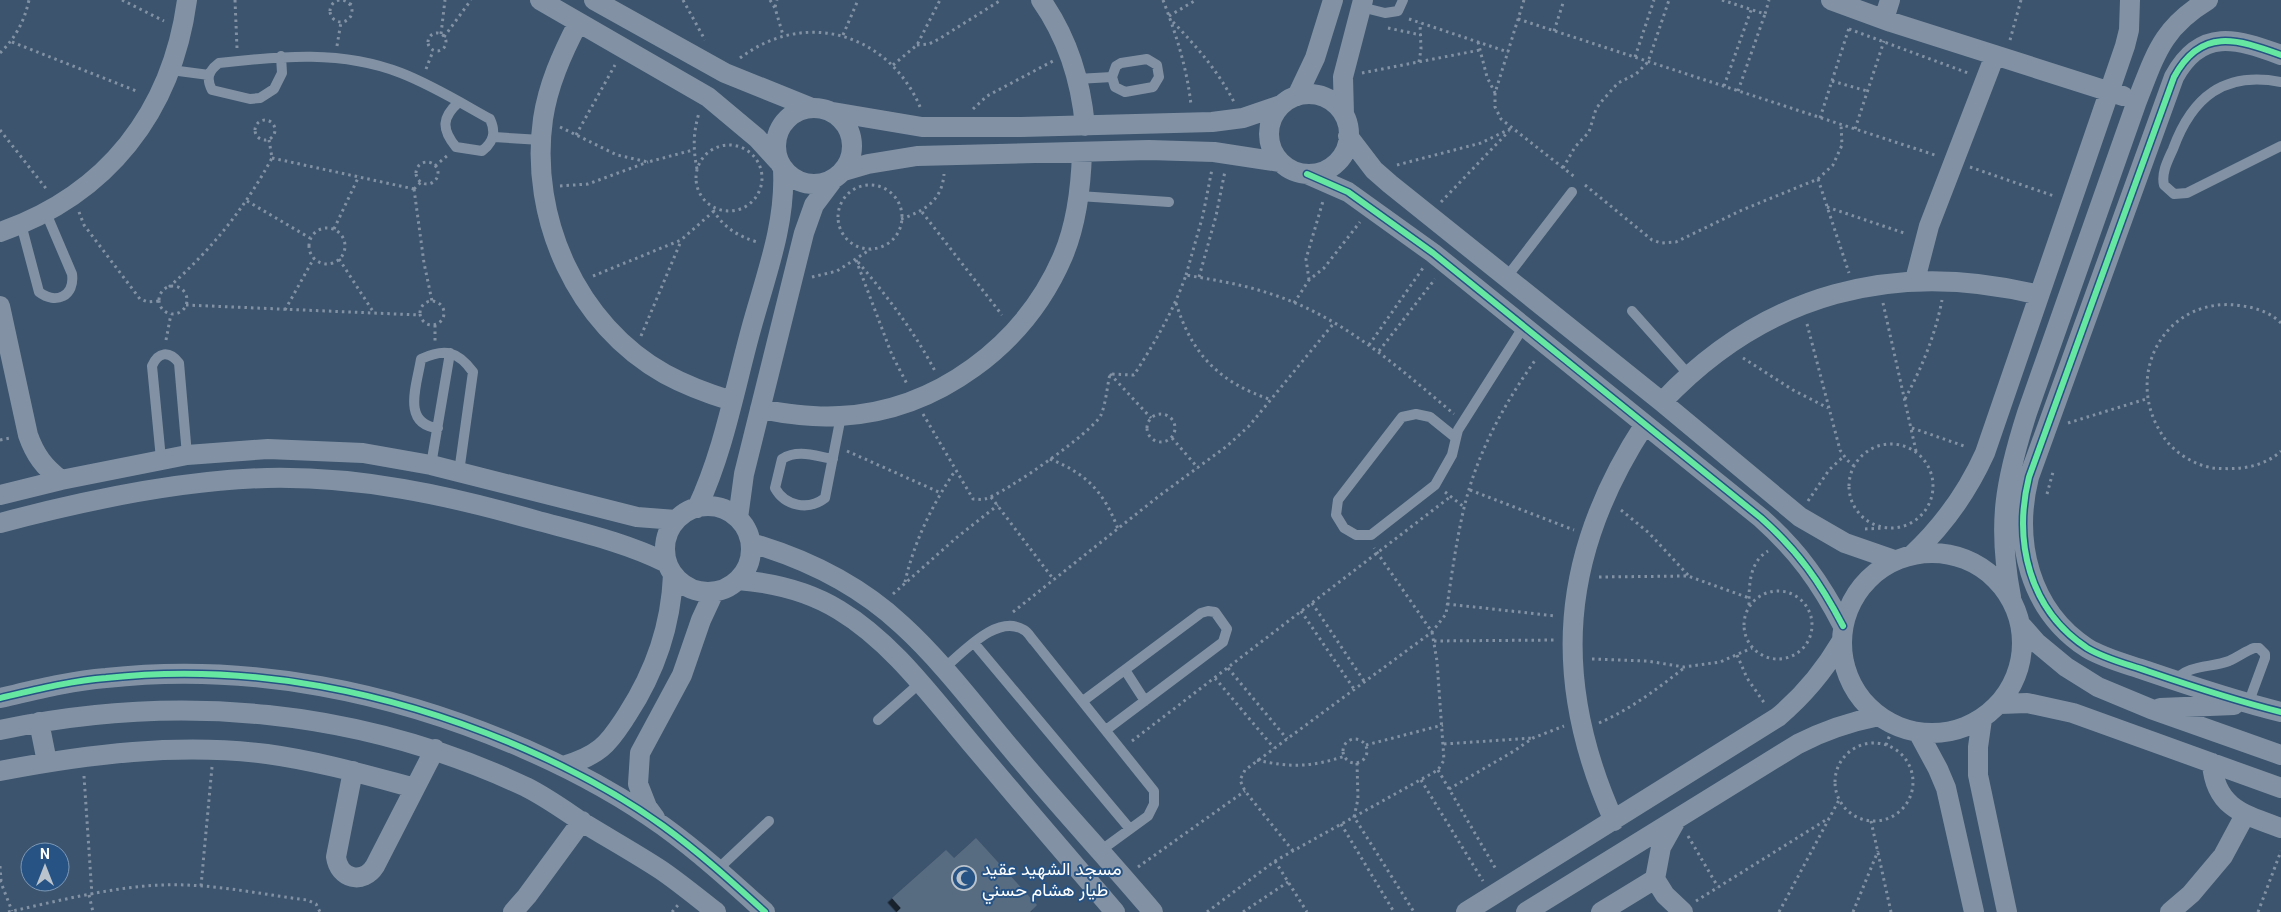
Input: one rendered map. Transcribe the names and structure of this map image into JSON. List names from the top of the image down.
{
  "places": {
    "mosque": ["مسجد الشهيد عقيد طيار هشام حسني"]
  },
  "north": "top"
}
